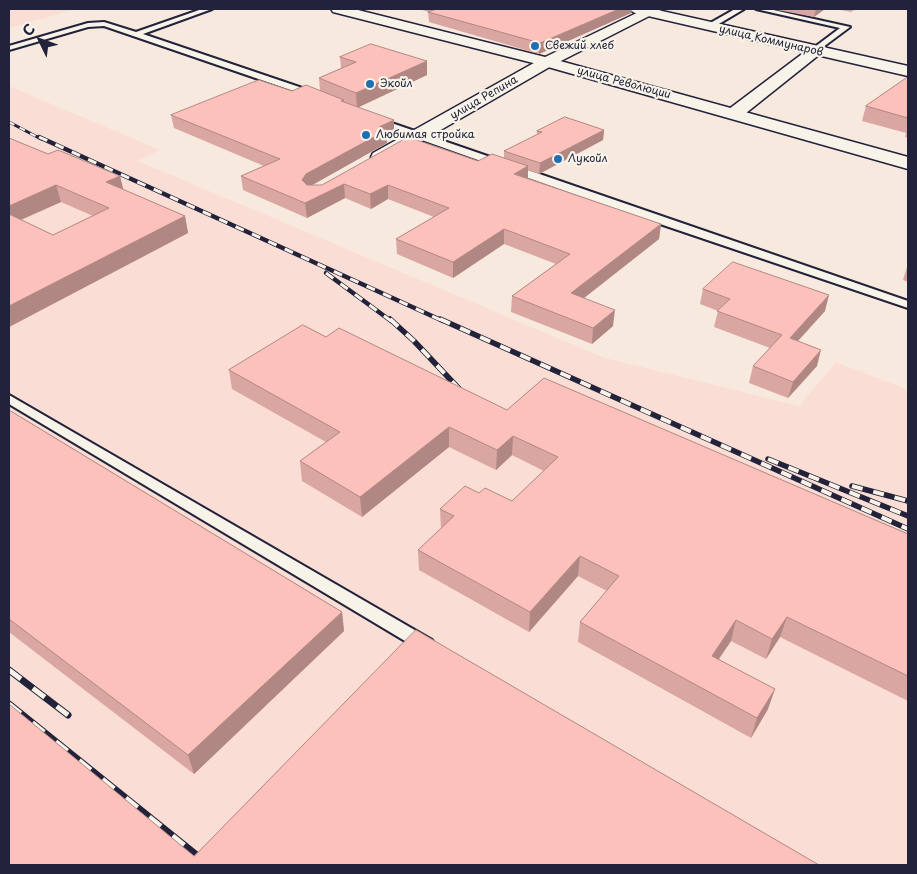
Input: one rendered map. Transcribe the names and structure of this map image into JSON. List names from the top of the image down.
{
  "streets": {
    "street": ["улица Коммунаров", "улица Революции", "улица Репина"]
  },
  "crossings": [
    ["улица Коммунаров", "улица Репина"],
    ["улица Революции", "улица Репина"]
  ],
  "places": [
    "Свежий хлеб",
    "Экойл",
    "Любимая стройка",
    "Лукойл"
  ],
  "north": "top left"
}
